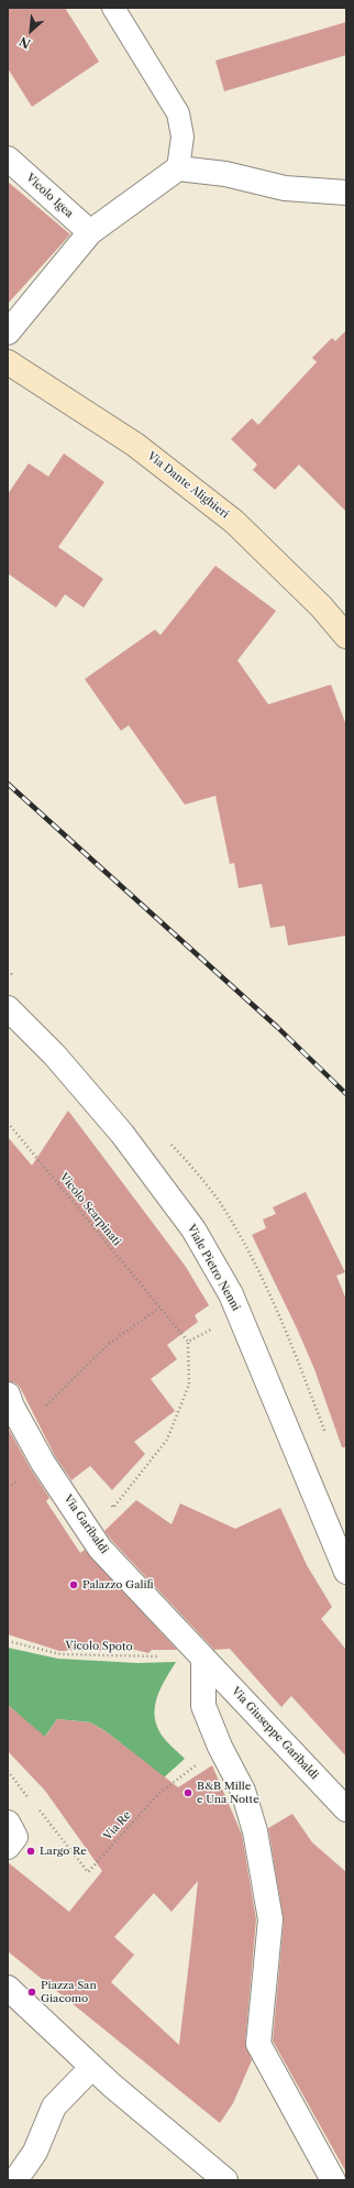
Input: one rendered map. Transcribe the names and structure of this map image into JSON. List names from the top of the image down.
{
  "streets": {
    "street": [
      "Vicolo Igea",
      "Via Dante Alighieri",
      "Viale Pietro Nenni",
      "Via Garibaldi",
      "Via Giuseppe Garibaldi"
    ],
    "path": ["Vicolo Scarpinati", "Vicolo Spoto", "Via Re"]
  },
  "crossings": [
    ["Via Garibaldi", "Vicolo Spoto"],
    ["Via Garibaldi", "Via Giuseppe Garibaldi"]
  ],
  "places": [
    "Palazzo Galifi",
    "B&B Mille e Una Notte",
    "Largo Re",
    "Piazza San Giacomo"
  ],
  "north": "bottom left"
}
